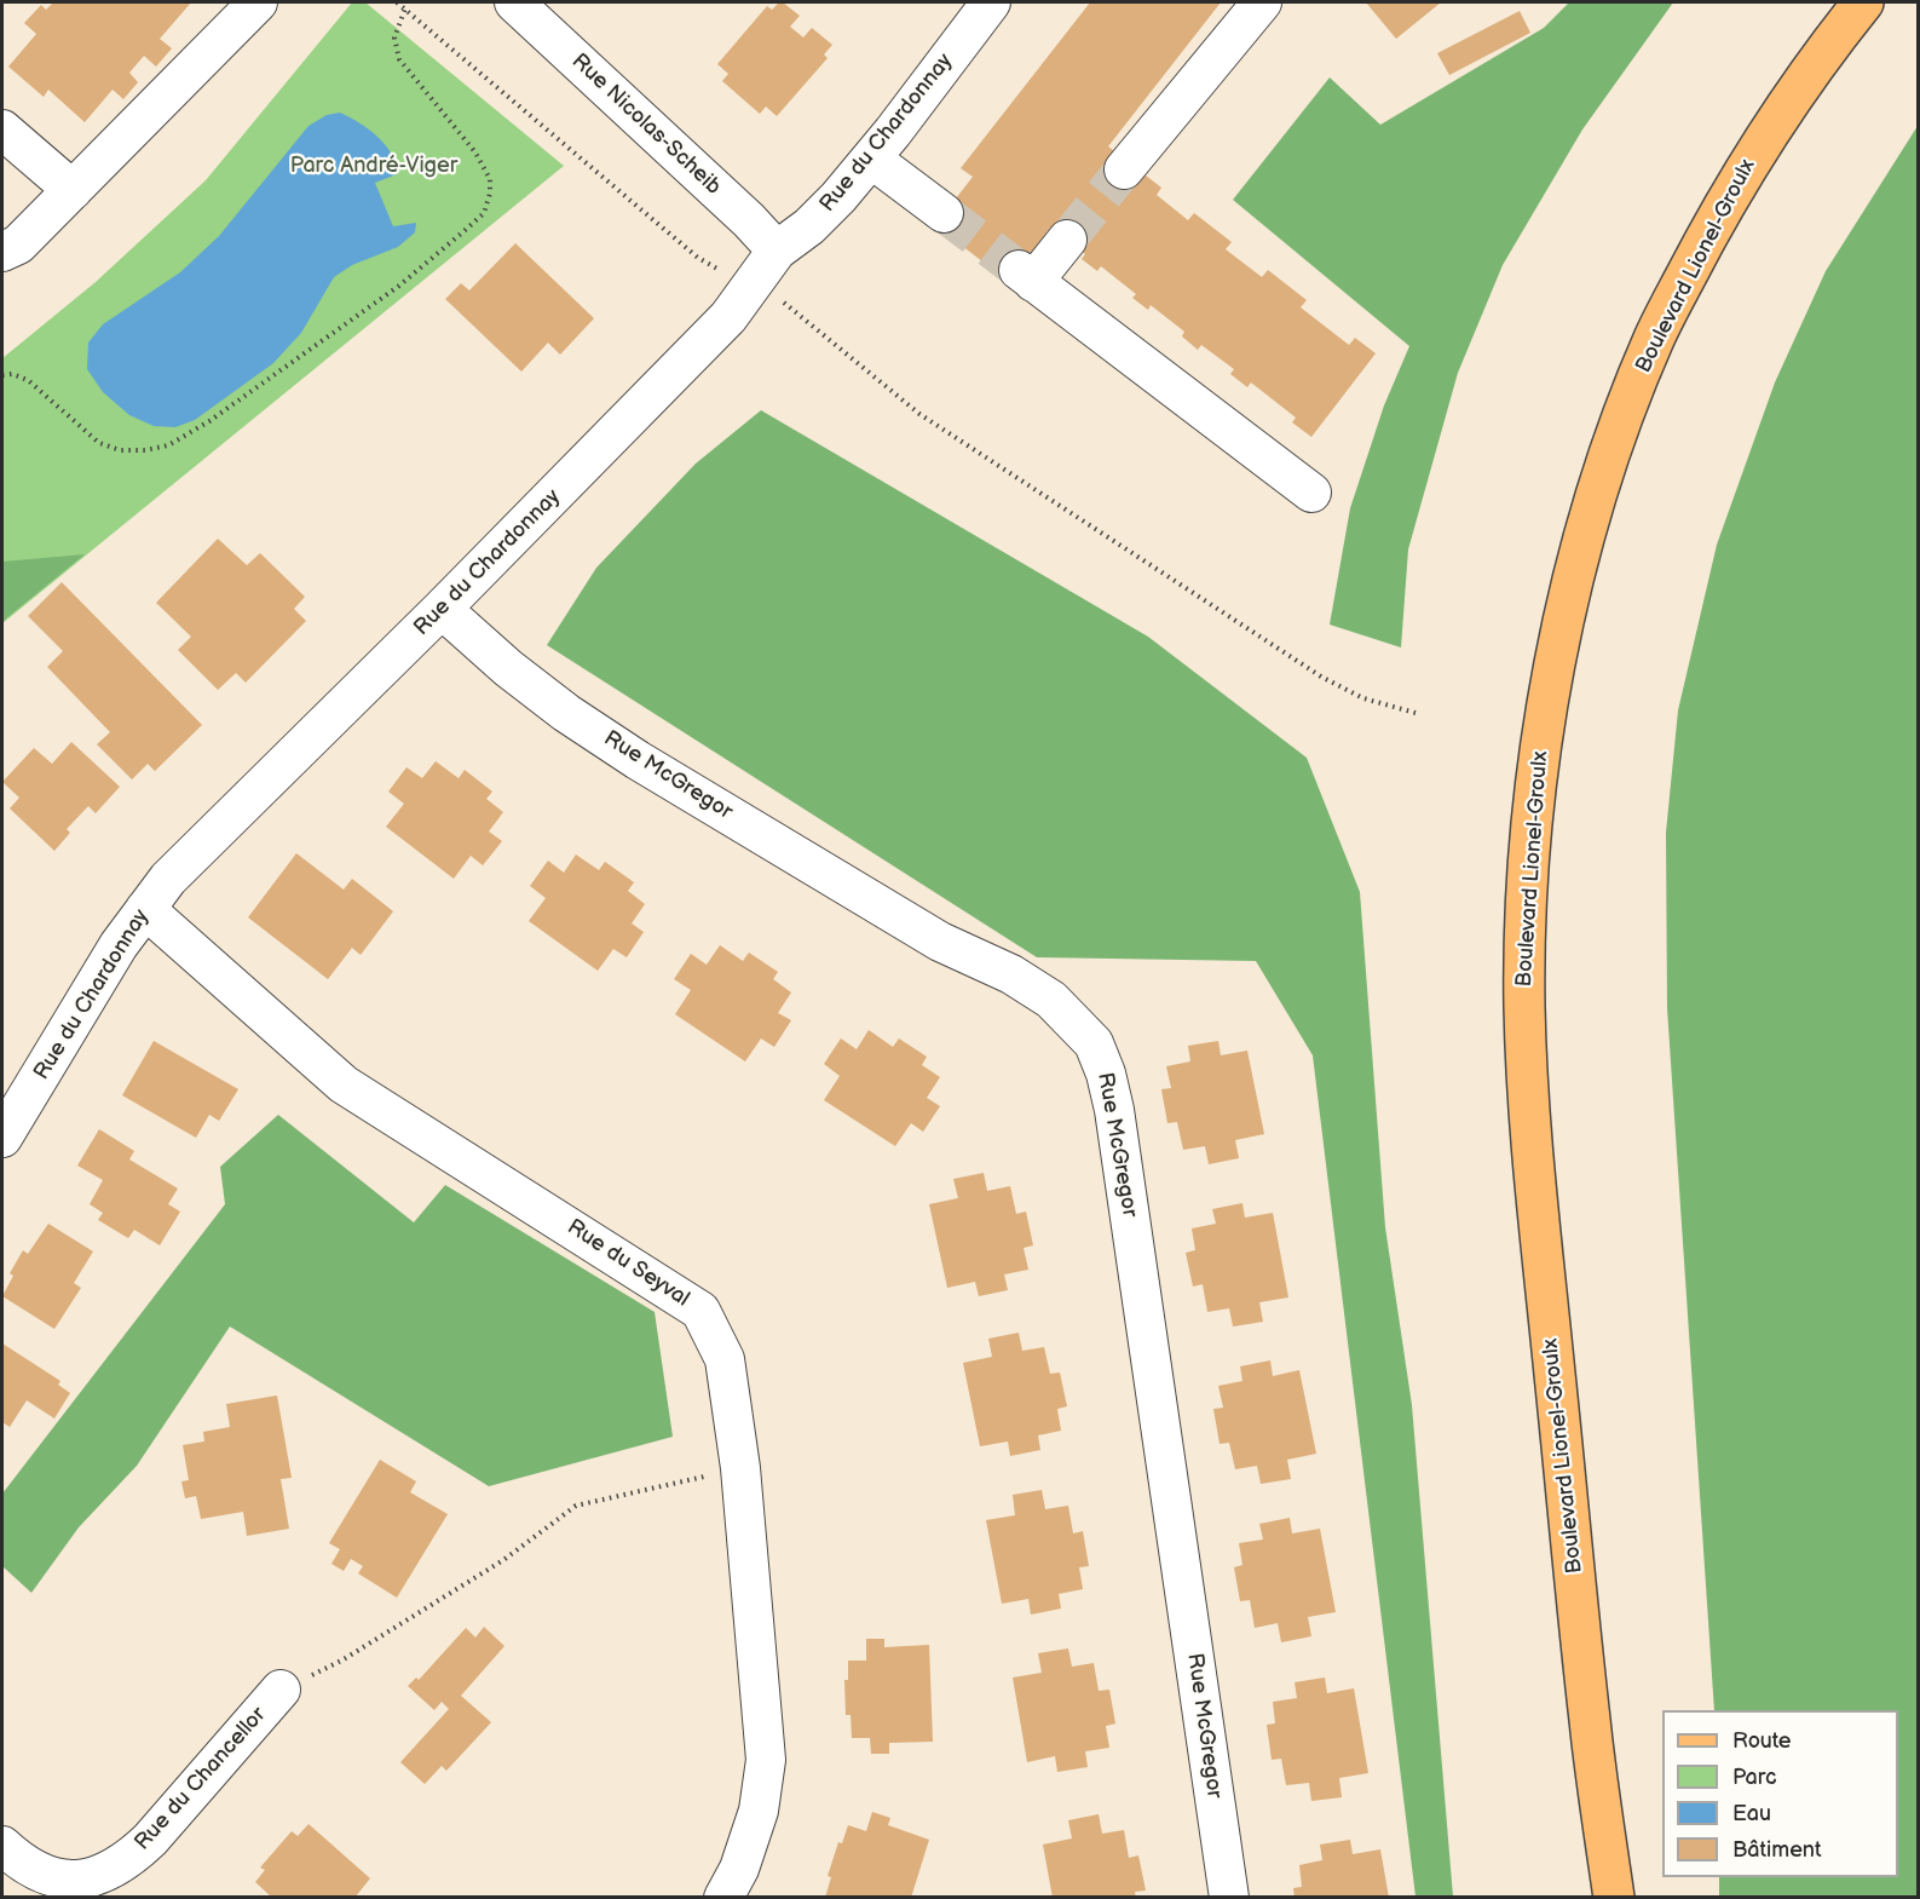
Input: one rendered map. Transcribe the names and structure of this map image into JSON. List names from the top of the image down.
{
  "streets": {
    "main road": ["Boulevard Lionel-Groulx"],
    "street": [
      "Rue Nicolas-Scheib",
      "Rue du Chardonnay",
      "Rue McGregor",
      "Rue du Seyval",
      "Rue du Chancellor"
    ]
  },
  "crossings": [
    ["Rue Nicolas-Scheib", "Rue du Chardonnay"],
    ["Rue du Chardonnay", "Rue McGregor"],
    ["Rue du Chardonnay", "Rue du Seyval"]
  ],
  "parks": ["Parc André-Viger"],
  "legend": [
    "Route",
    "Parc",
    "Eau",
    "Bâtiment"
  ]
}
